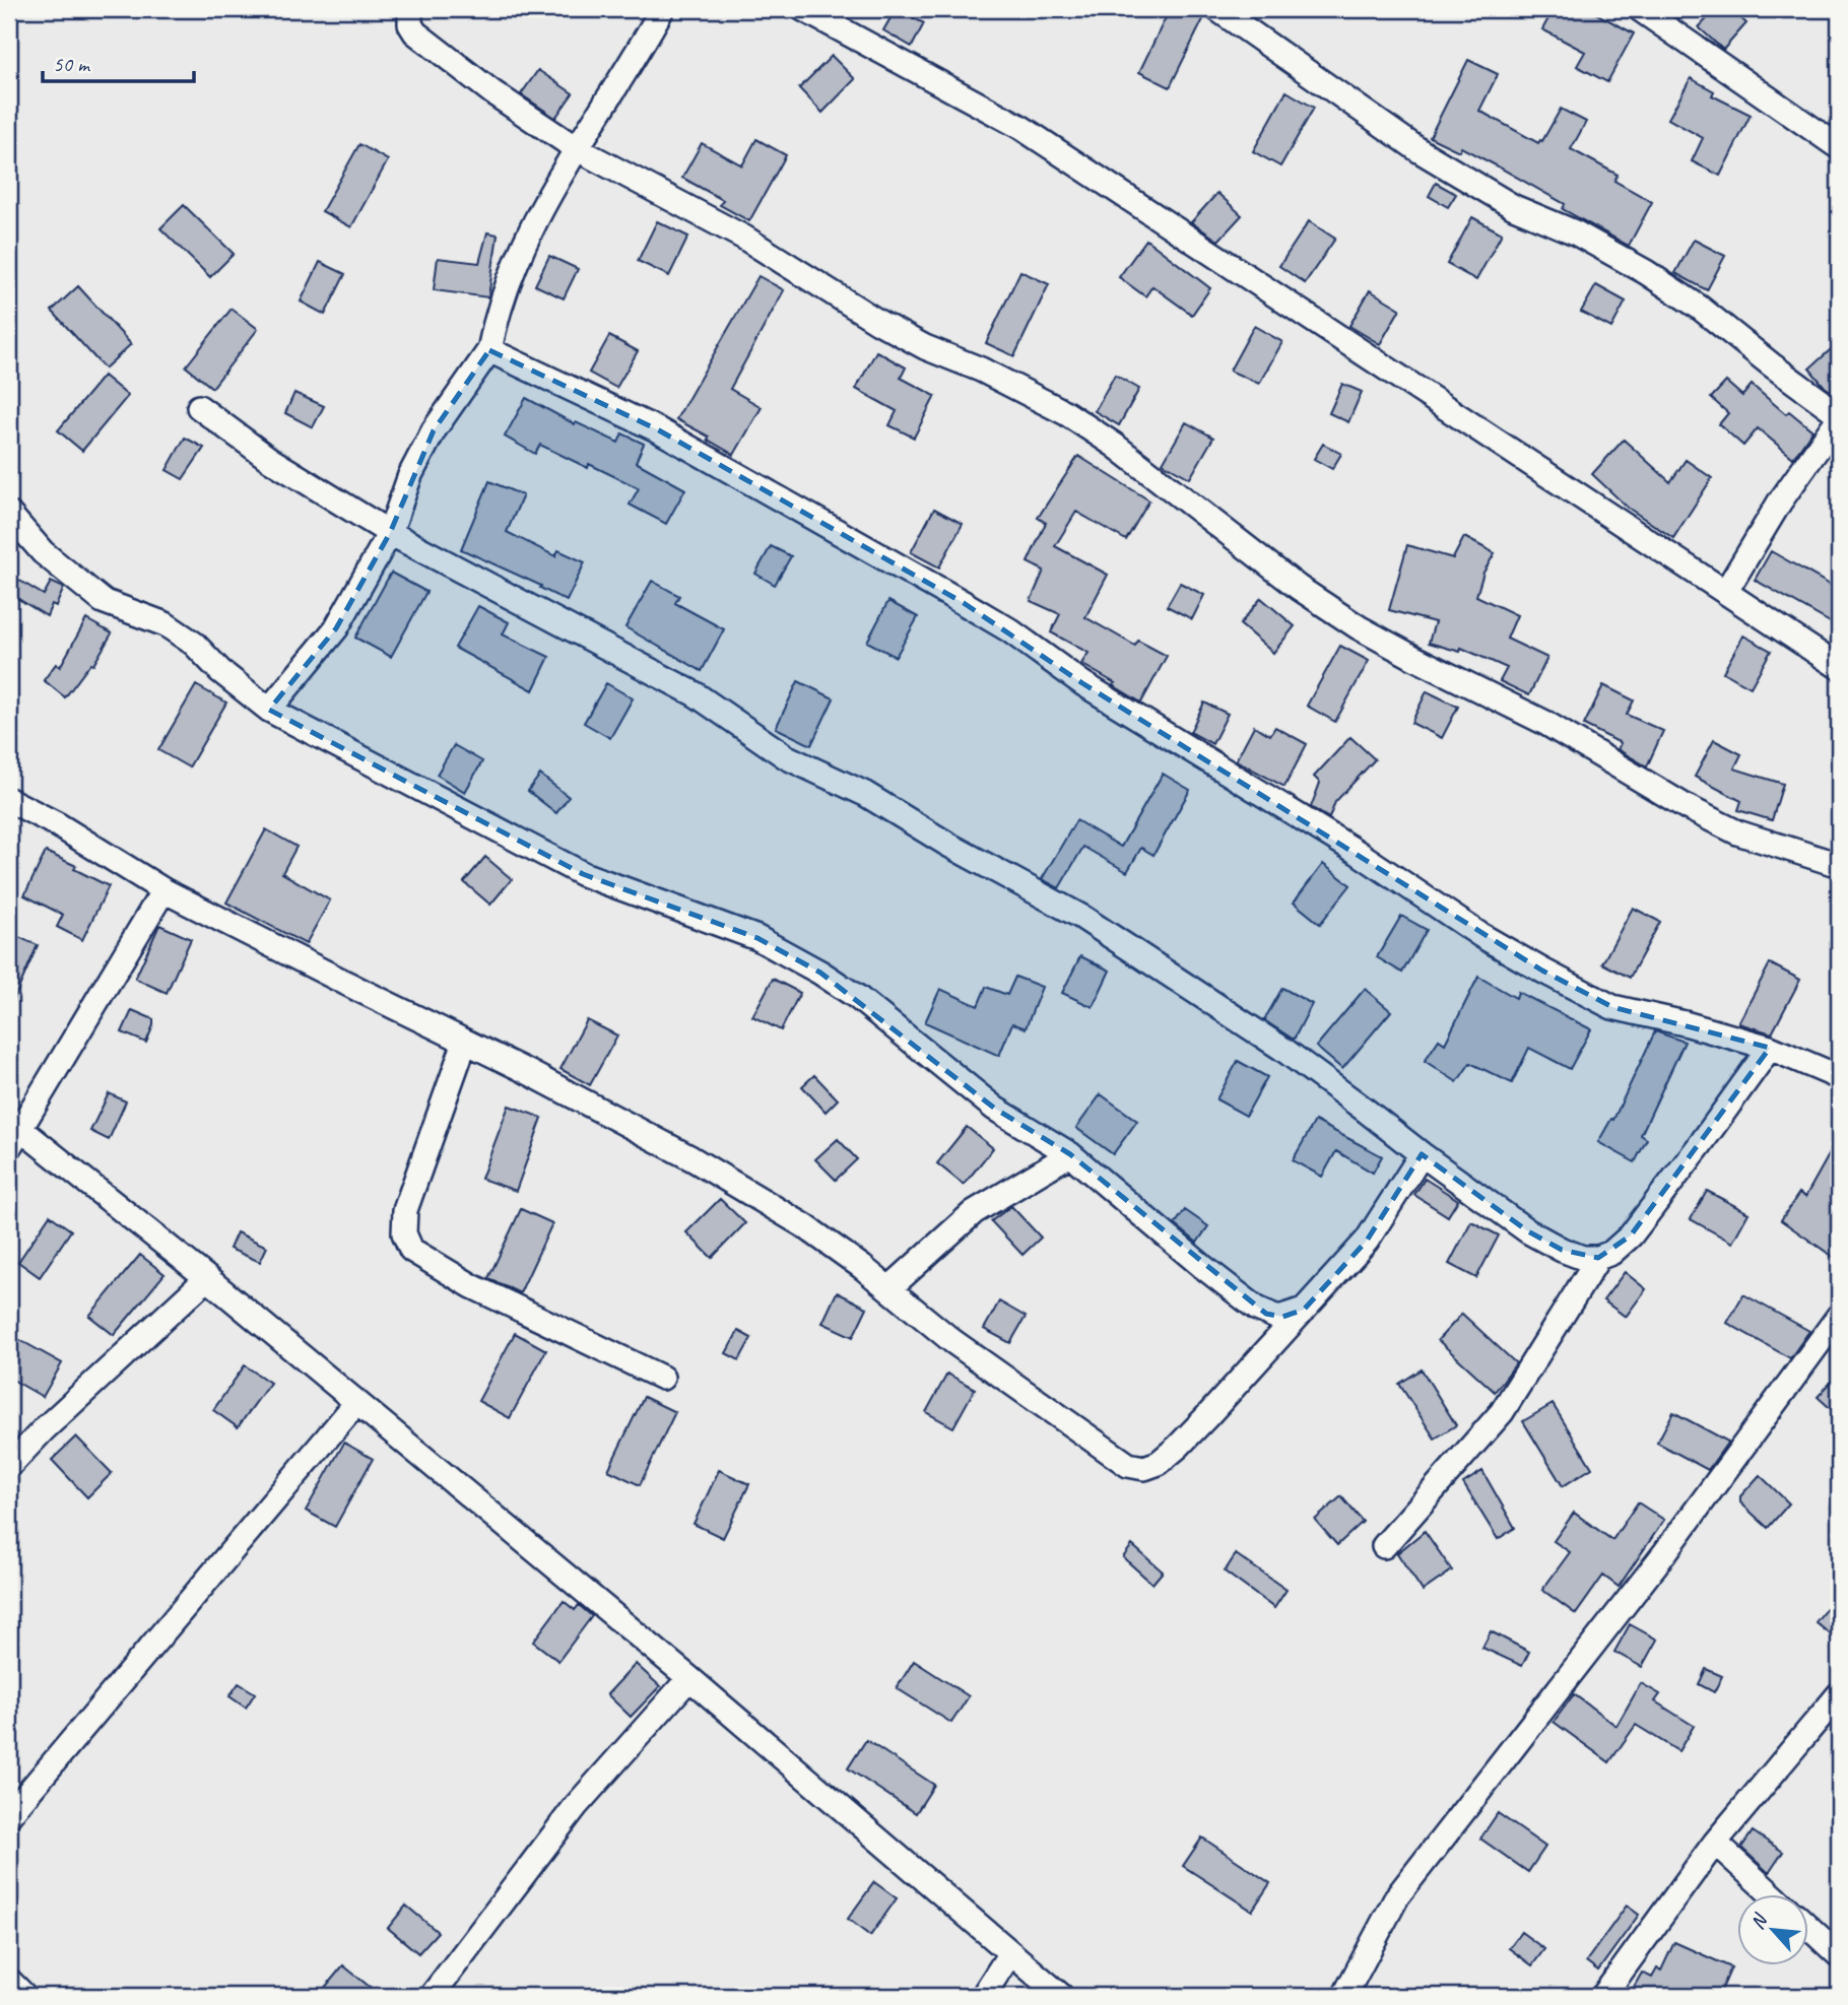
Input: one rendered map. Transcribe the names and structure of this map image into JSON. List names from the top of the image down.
{
  "scale_bar": "50 m",
  "north": "top left"
}
